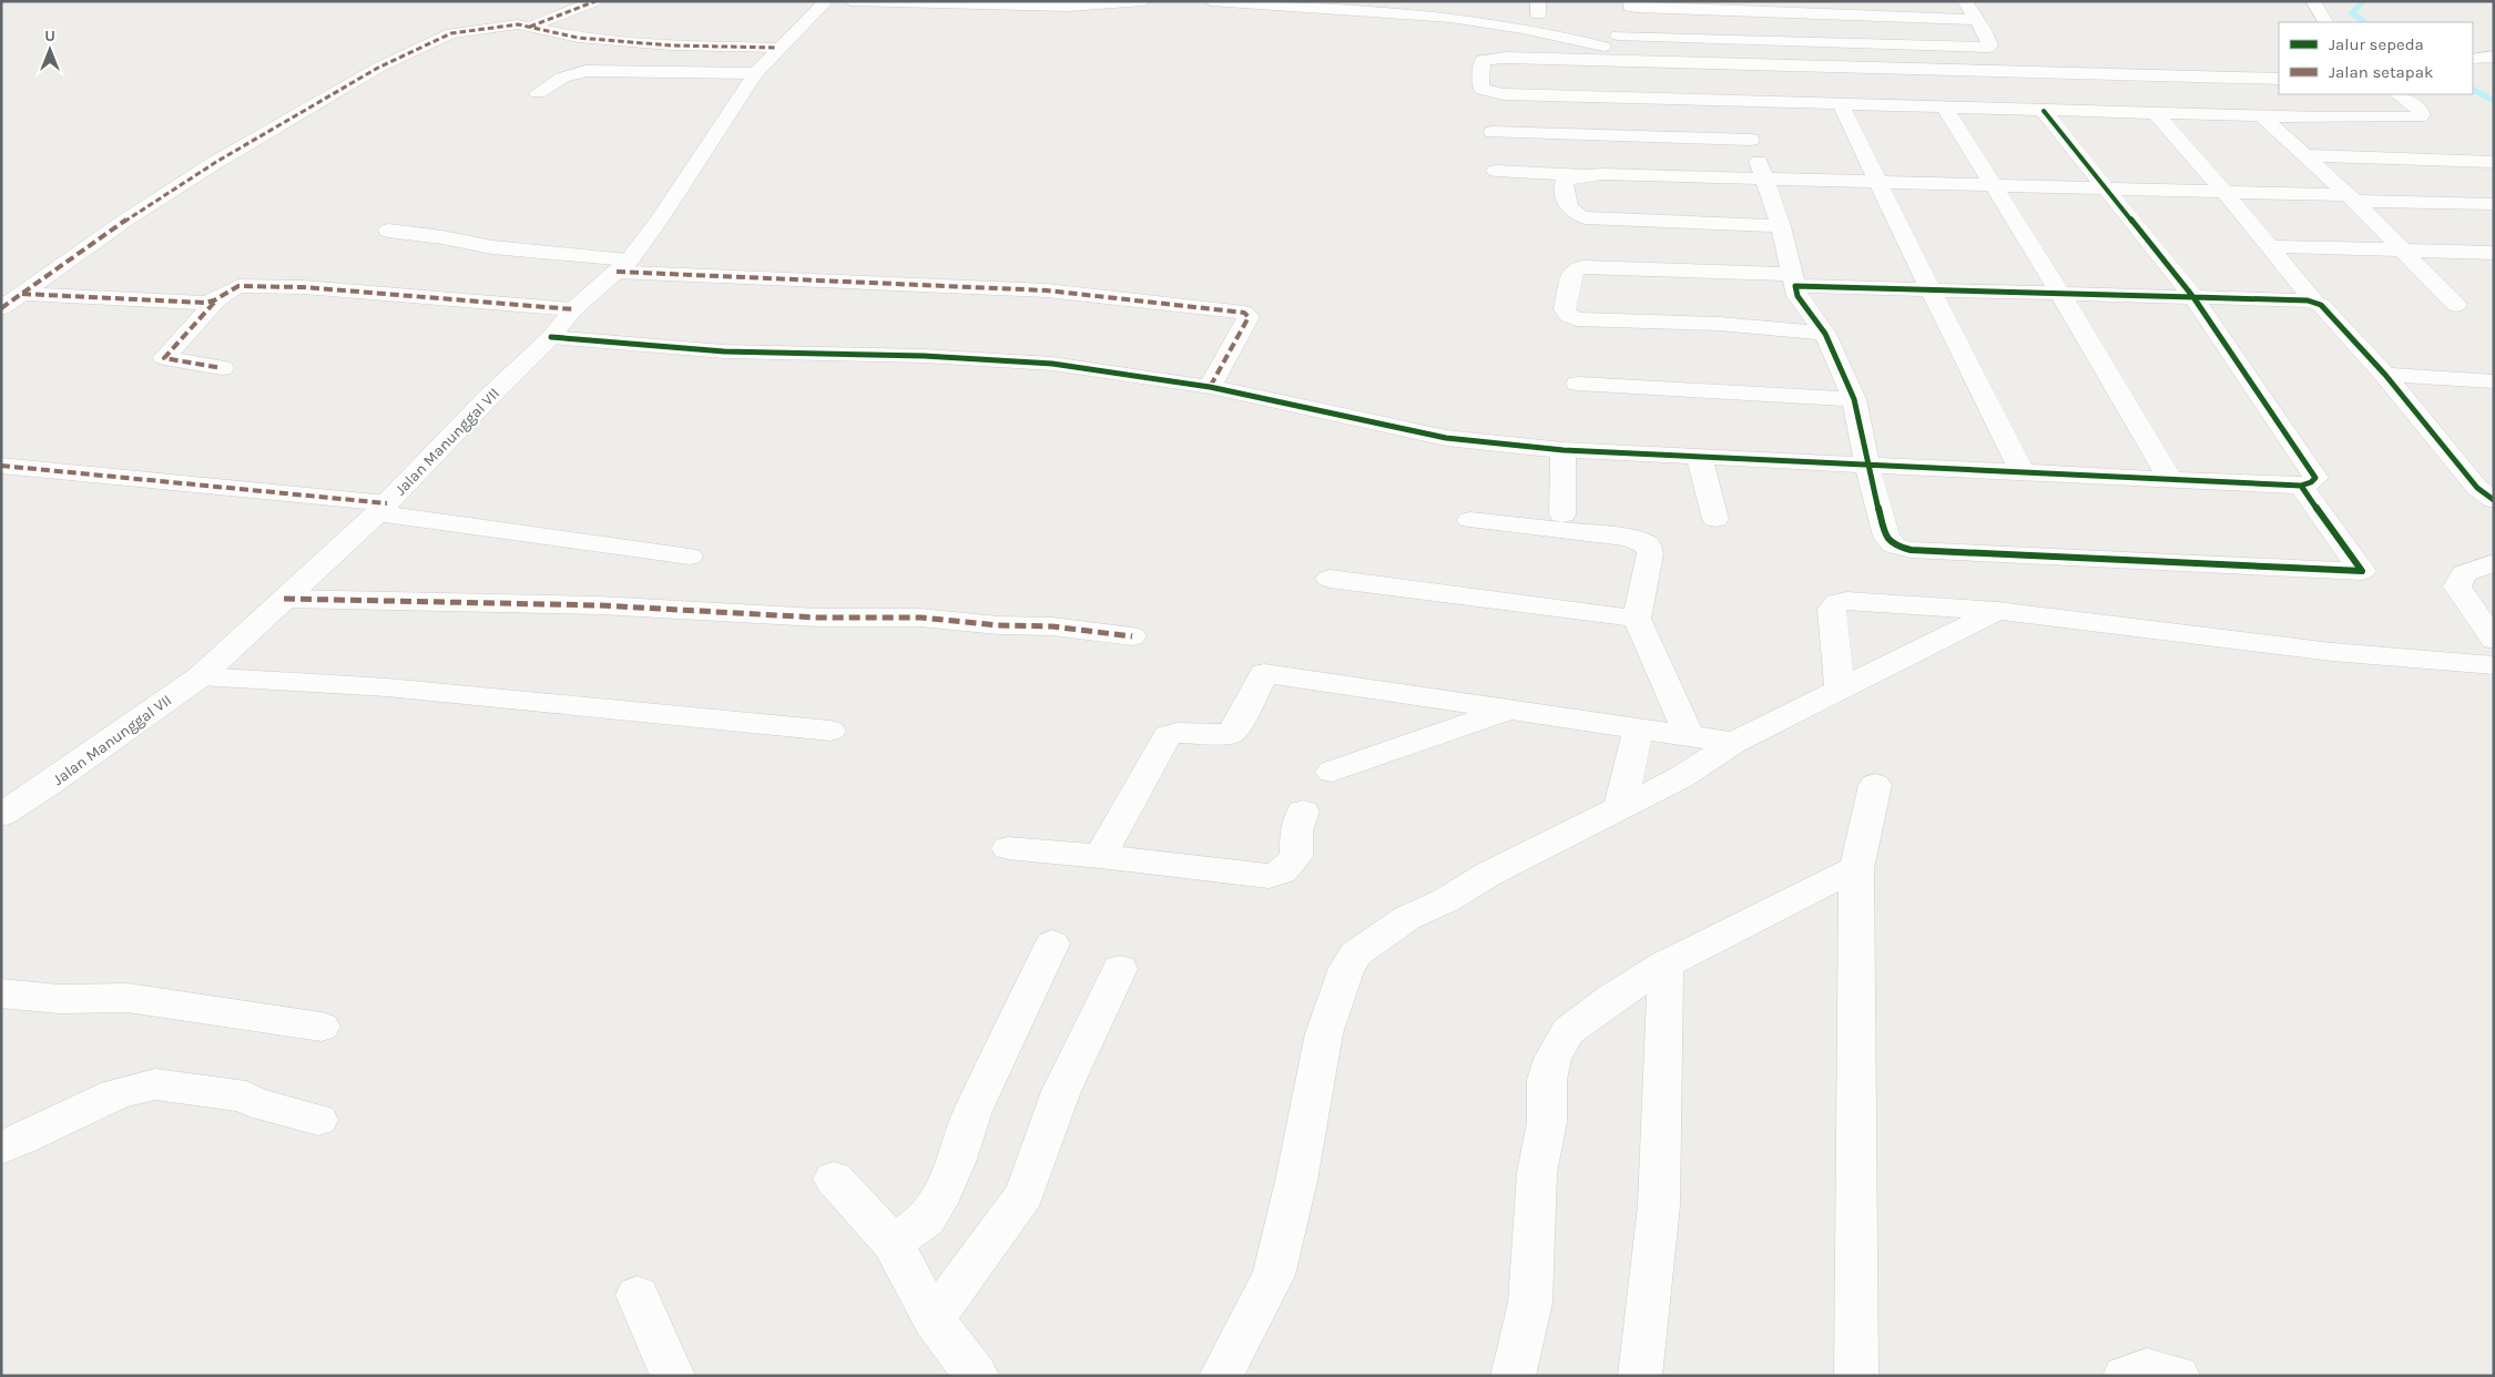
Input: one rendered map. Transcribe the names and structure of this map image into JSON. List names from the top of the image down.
{
  "streets": {
    "street": ["Jalan Manunggal VII"]
  },
  "legend": ["Jalur sepeda", "Jalan setapak"],
  "north": "top"
}
